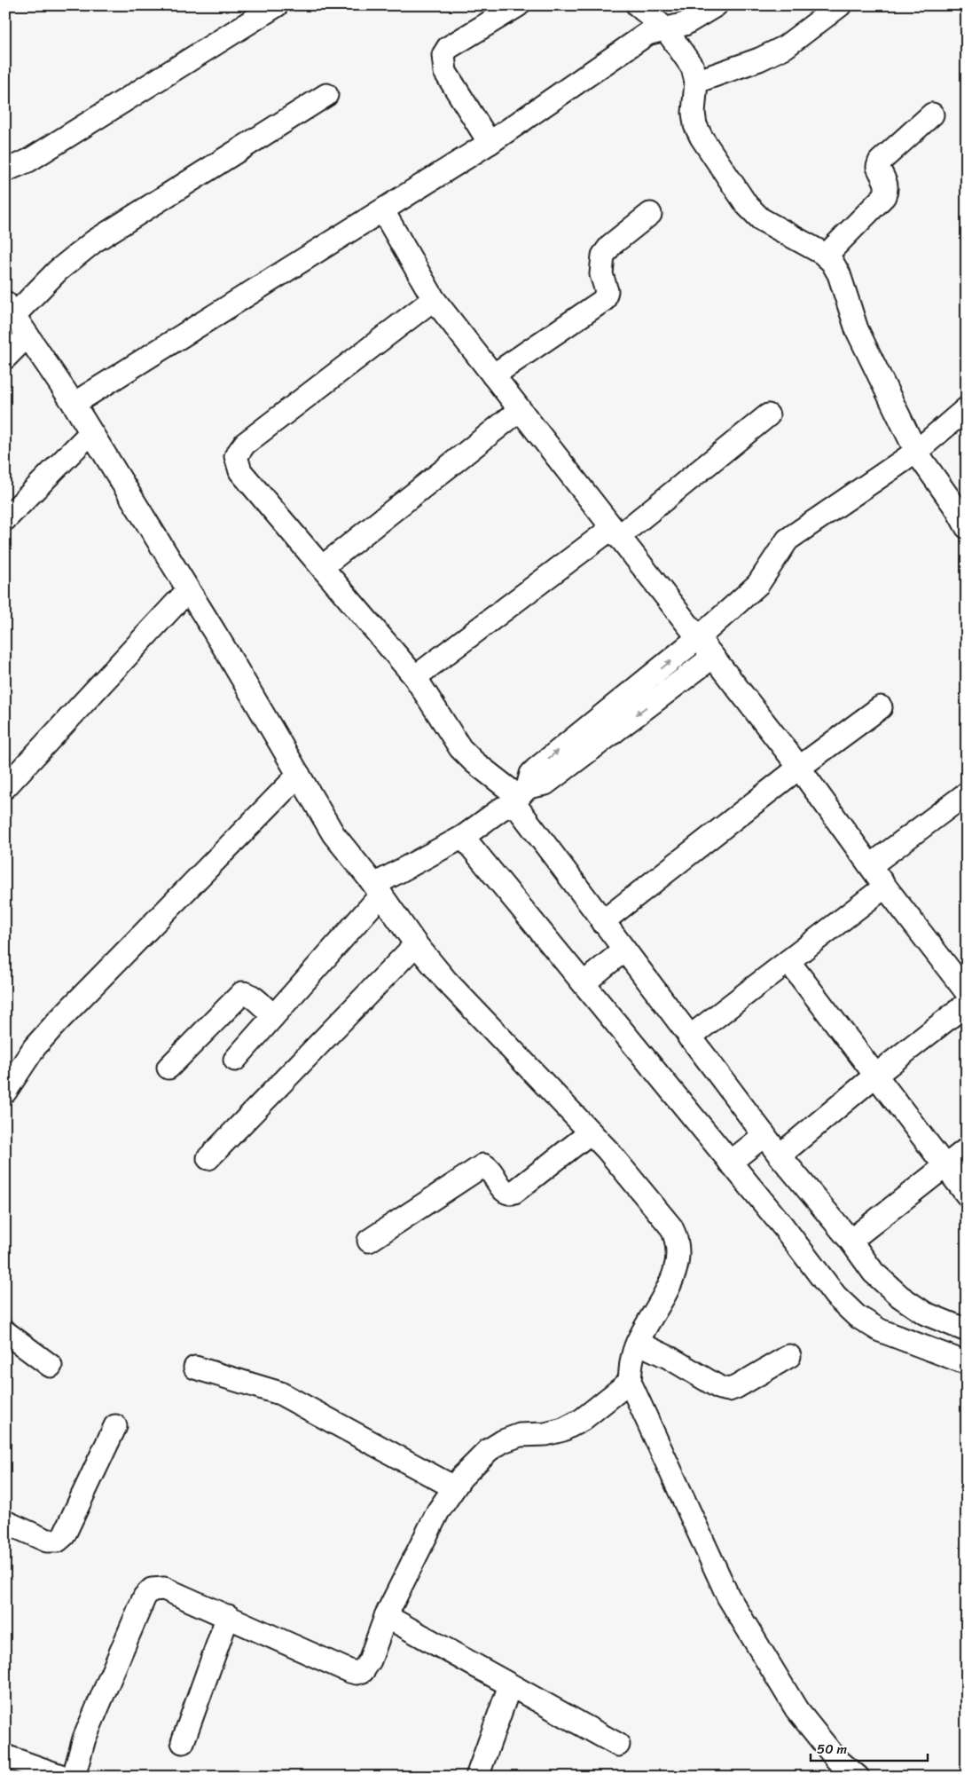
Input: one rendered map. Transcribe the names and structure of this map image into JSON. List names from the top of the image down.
{
  "scale_bar": "50 m"
}
